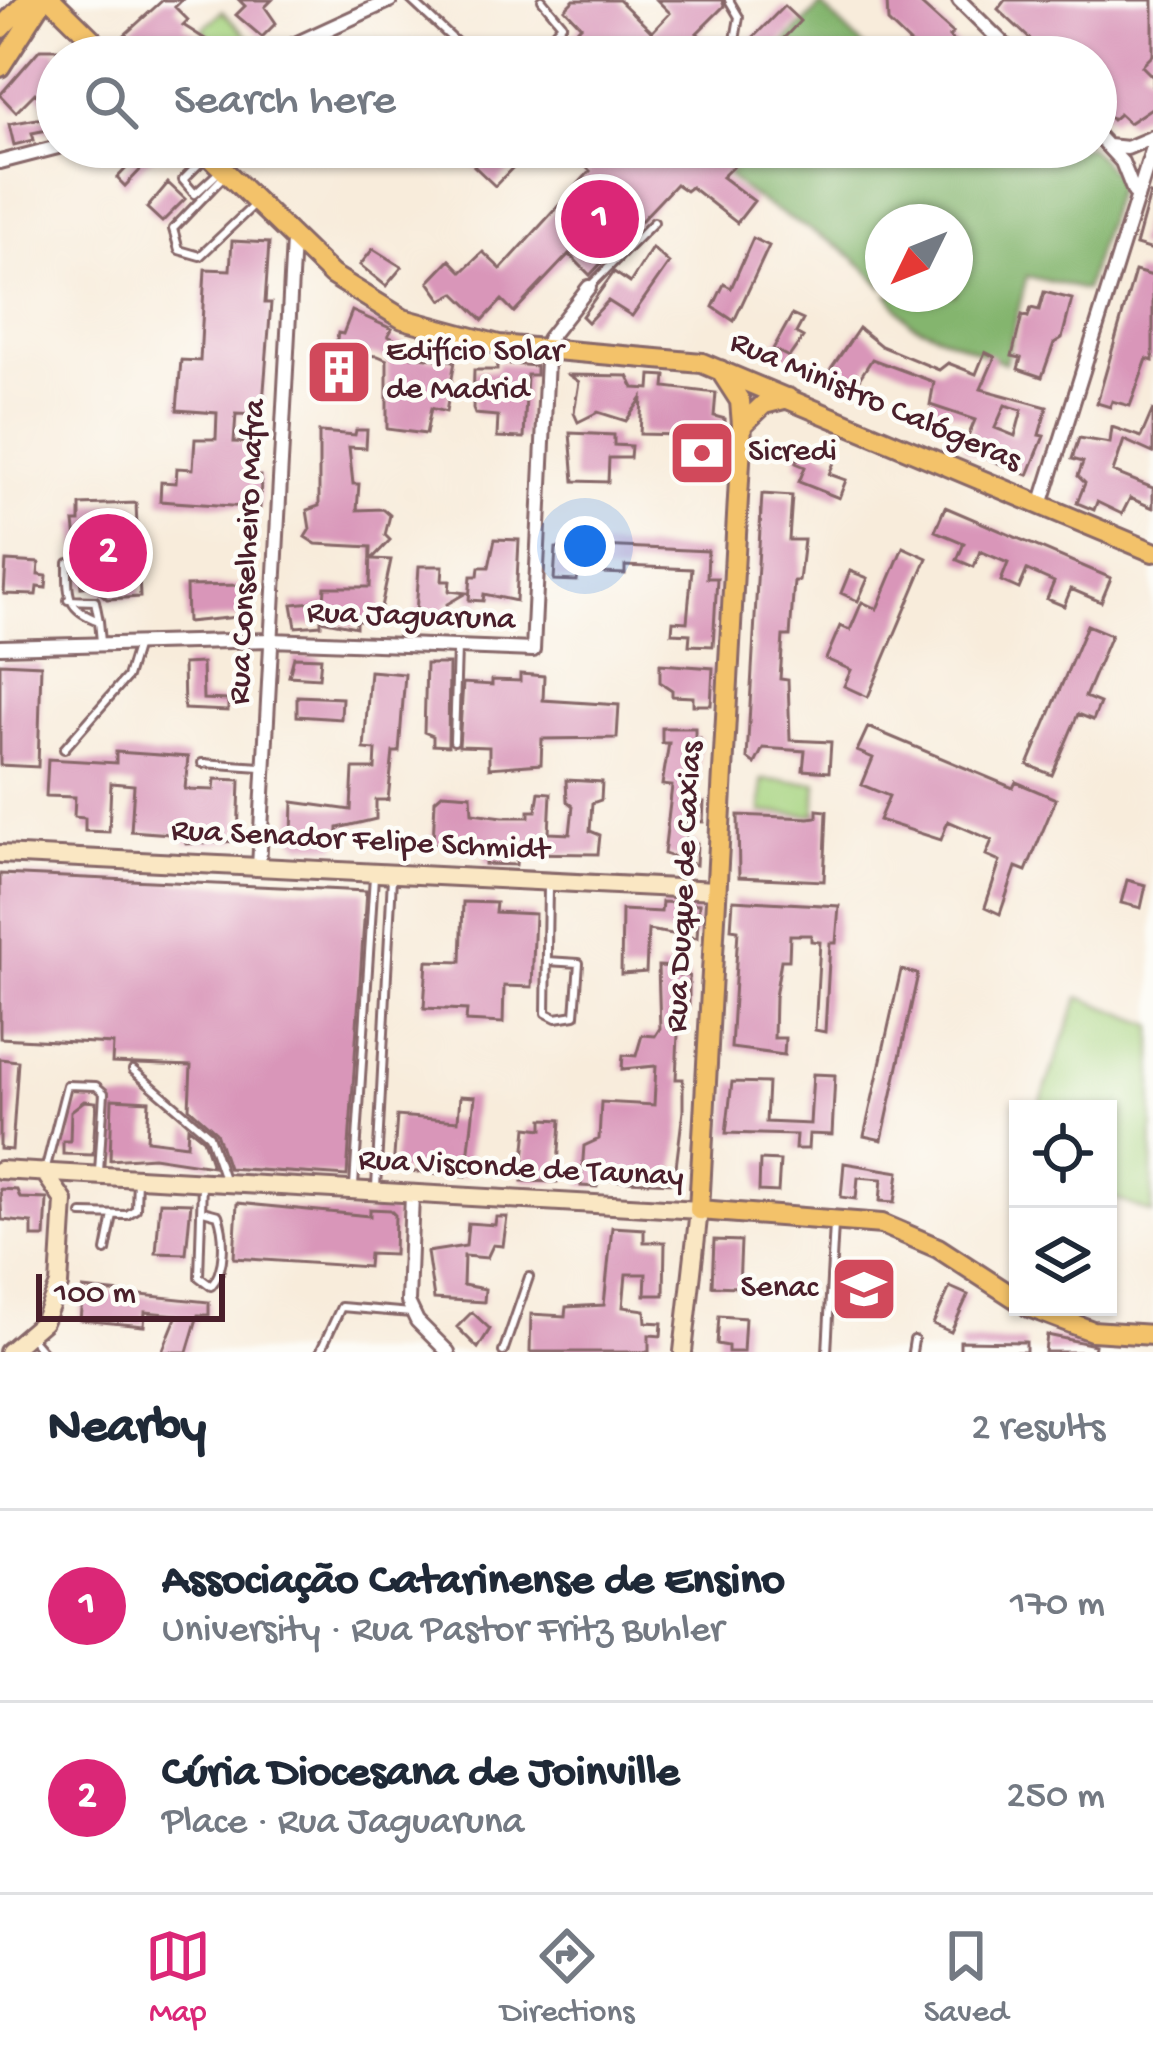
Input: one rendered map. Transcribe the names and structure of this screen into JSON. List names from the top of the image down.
{
  "streets": {
    "main road": [
      "Rua Ministro Calógeras",
      "Rua Senador Felipe Schmidt",
      "Rua Duque de Caxias",
      "Rua Visconde de Taunay"
    ],
    "street": ["Rua Conselheiro Mafra", "Rua Jaguaruna"]
  },
  "crossings": [
    ["Rua Ministro Calógeras", "Rua Conselheiro Mafra"],
    ["Rua Ministro Calógeras", "Rua Jaguaruna"],
    ["Rua Ministro Calógeras", "Rua Duque de Caxias"],
    ["Rua Conselheiro Mafra", "Rua Jaguaruna"],
    ["Rua Conselheiro Mafra", "Rua Senador Felipe Schmidt"],
    ["Rua Senador Felipe Schmidt", "Rua Duque de Caxias"],
    ["Rua Duque de Caxias", "Rua Visconde de Taunay"]
  ],
  "places": {
    "building": ["Edifício Solar de Madrid"],
    "bank": ["Sicredi"],
    "school or university": ["Senac"]
  },
  "scale_bar": "100 m",
  "north": "bottom left",
  "page": {
    "search": "Search here",
    "pins": ["1", "2"],
    "scale": "100 m",
    "heading": ["Nearby", "2 results"],
    "list": [
      {
        "mark": "1",
        "name": "Associação Catarinense de Ensino",
        "note": "University · Rua Pastor Fritz Buhler",
        "value": "170 m"
      },
      {
        "mark": "2",
        "name": "Cúria Diocesana de Joinville",
        "note": "Place · Rua Jaguaruna",
        "value": "250 m"
      }
    ],
    "nav": ["Map", "Directions", "Saved"]
  }
}
